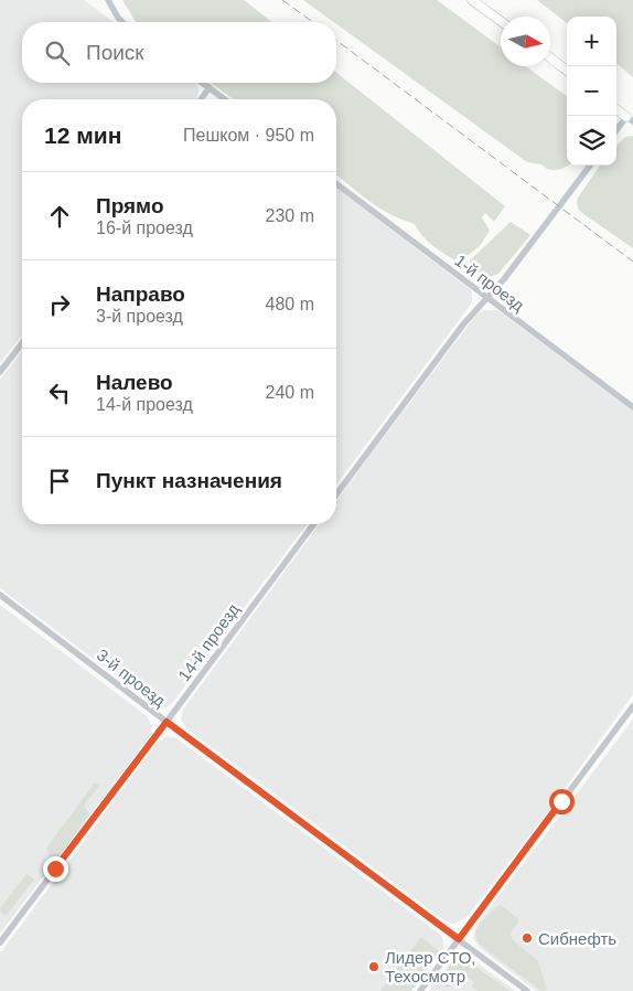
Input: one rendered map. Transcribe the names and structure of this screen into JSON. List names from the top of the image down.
{
  "streets": {
    "street": ["1-й проезд", "14-й проезд", "3-й проезд"]
  },
  "crossings": [
    ["14-й проезд", "3-й проезд"]
  ],
  "places": ["Сибнефть", "Лидер СТО, Техосмотр"],
  "north": "right",
  "page": {
    "map_buttons": ["+", "−"],
    "search": "Поиск",
    "heading": ["12 мин", "Пешком · 950 m"],
    "list": [
      ["Прямо", "16-й проезд", "230 m"],
      ["Направо", "3-й проезд", "480 m"],
      ["Налево", "14-й проезд", "240 m"],
      "Пункт назначения"
    ]
  }
}
